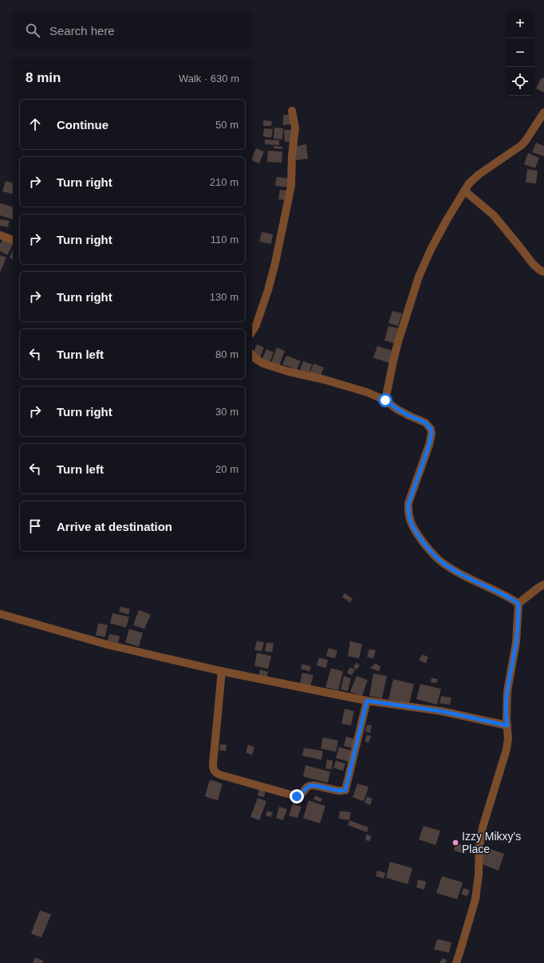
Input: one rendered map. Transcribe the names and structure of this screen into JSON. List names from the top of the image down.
{
  "places": ["Izzy Mikxy's Place"],
  "page": {
    "map_buttons": ["+", "−"],
    "search": "Search here",
    "heading": ["8 min", "Walk · 630 m"],
    "list": [
      ["Continue", "50 m"],
      ["Turn right", "210 m"],
      ["Turn right", "110 m"],
      ["Turn right", "130 m"],
      ["Turn left", "80 m"],
      ["Turn right", "30 m"],
      ["Turn left", "20 m"],
      "Arrive at destination"
    ]
  }
}
